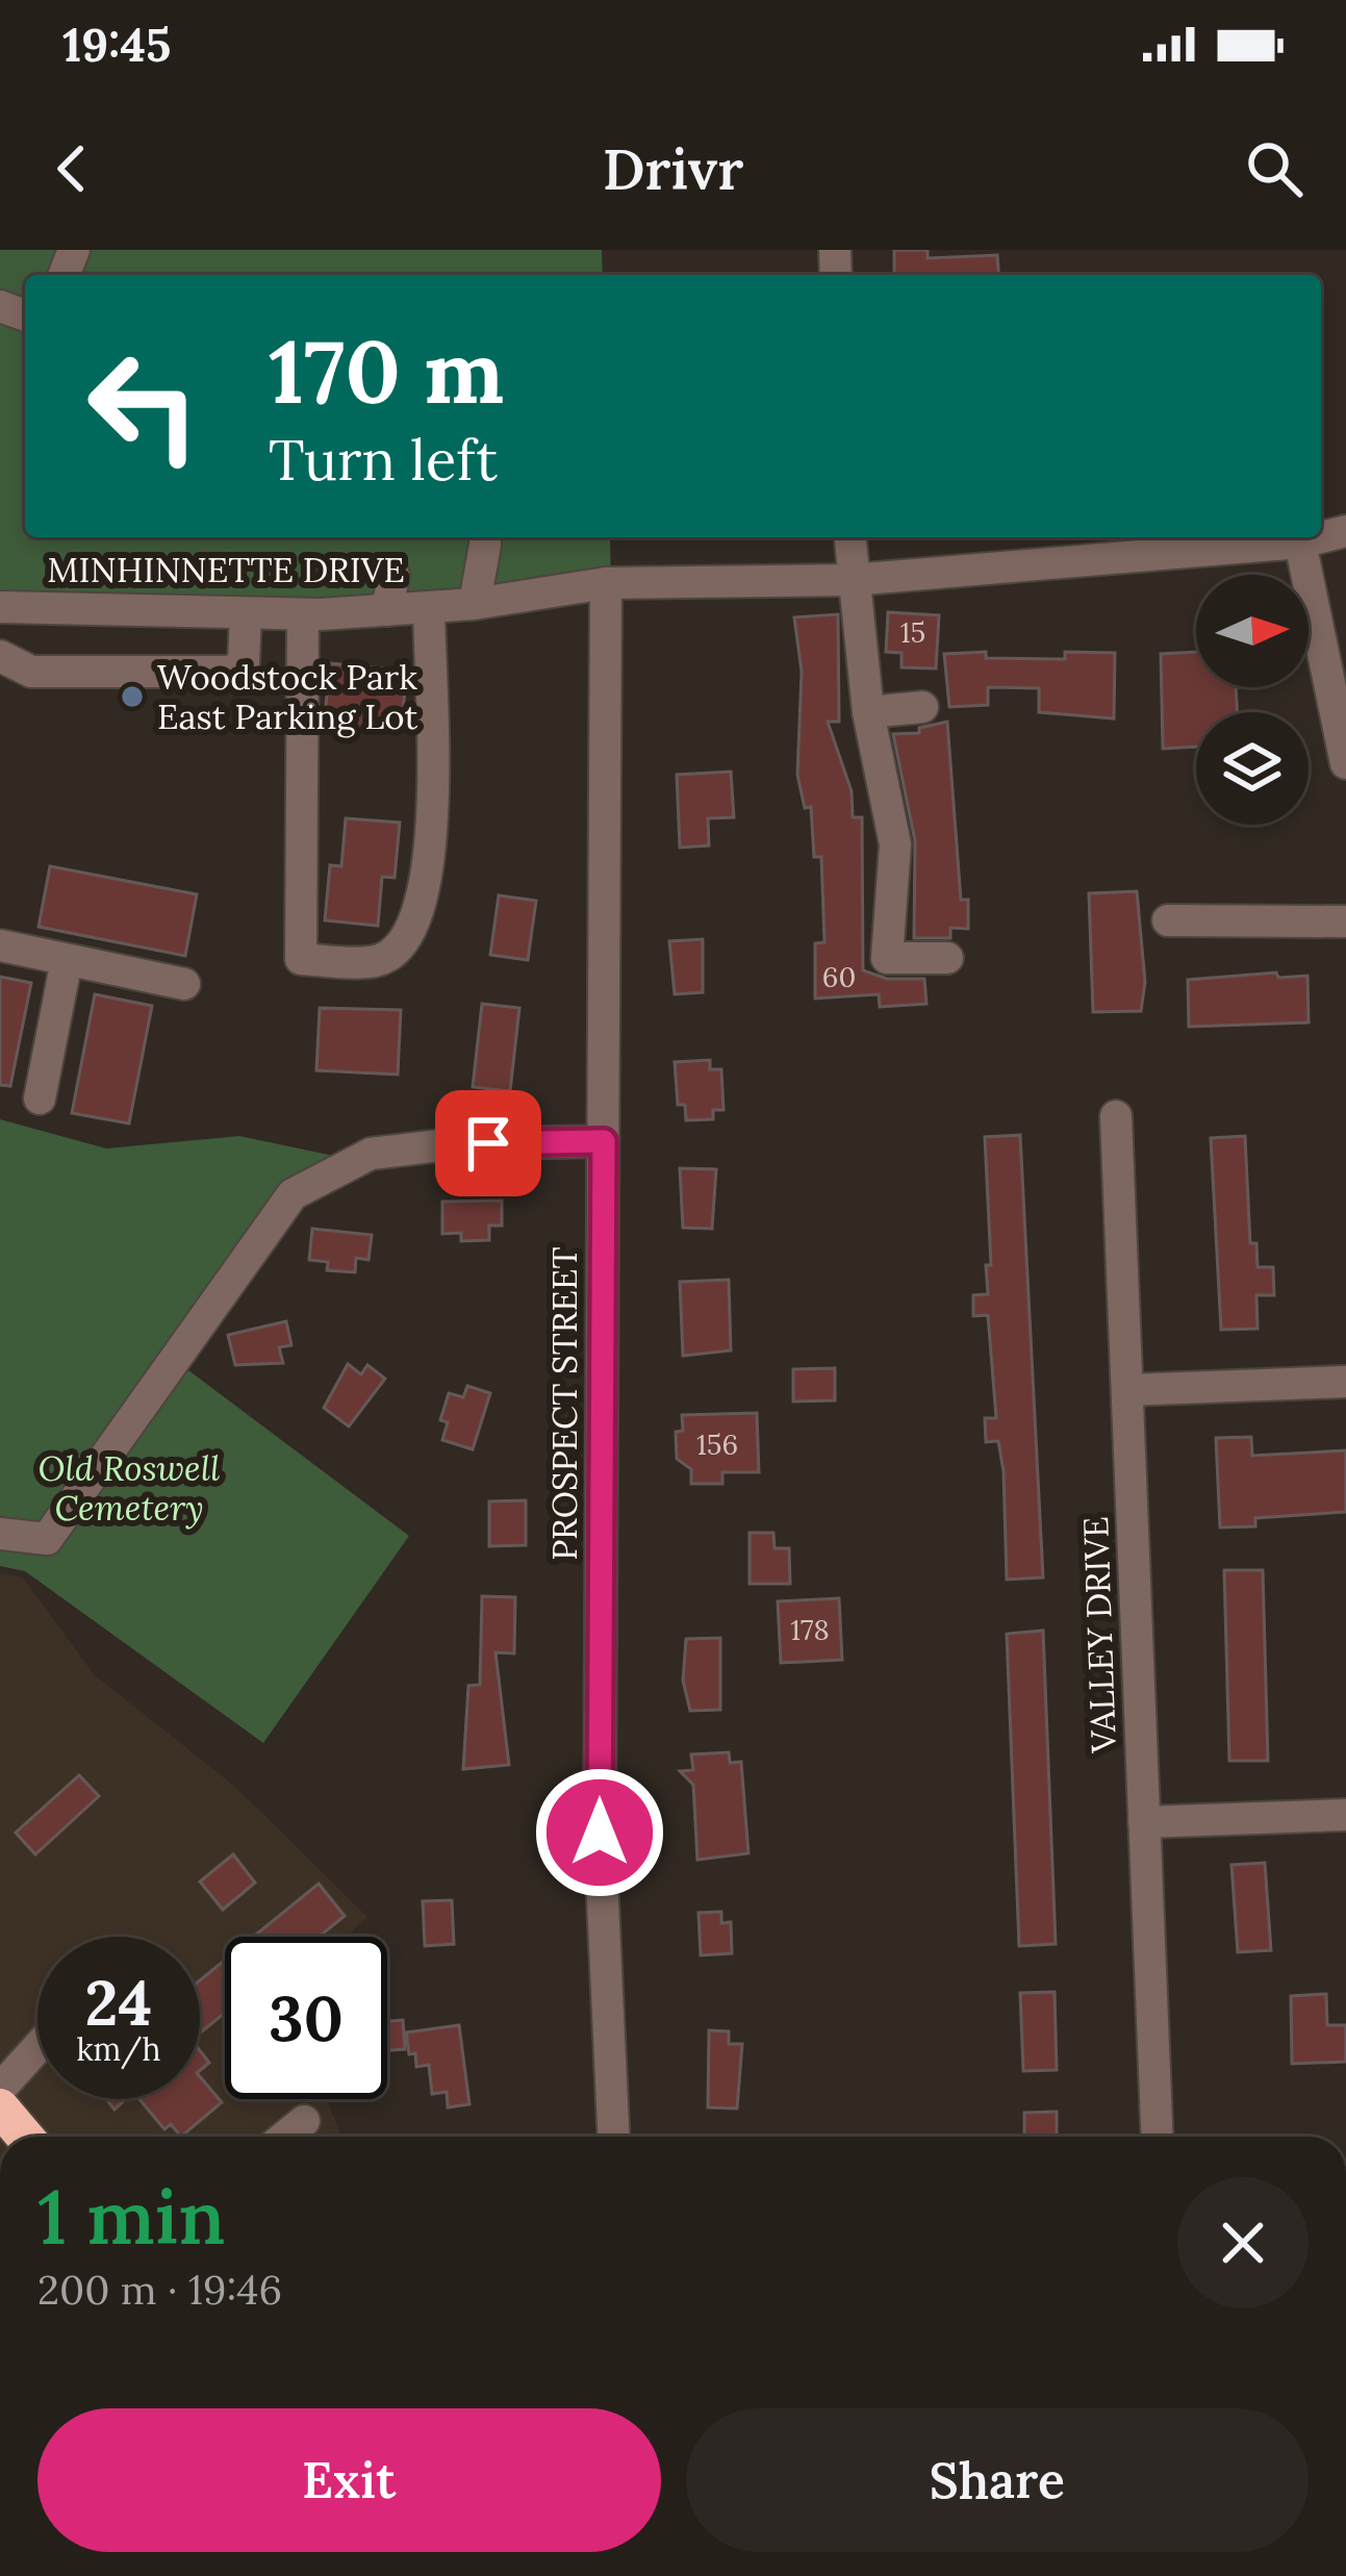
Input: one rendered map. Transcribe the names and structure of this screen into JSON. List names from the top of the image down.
{
  "streets": {
    "street": ["MINHINNETTE DRIVE", "PROSPECT STREET", "VALLEY DRIVE"]
  },
  "crossings": [
    ["MINHINNETTE DRIVE", "PROSPECT STREET"]
  ],
  "parks": ["Old Roswell Cemetery"],
  "places": ["Woodstock Park East Parking Lot"],
  "house_numbers": [
    "15",
    "60",
    "156",
    "178"
  ],
  "north": "right",
  "page": {
    "status": "19:45",
    "header": "Drivr",
    "turn": ["170 m", "Turn left"],
    "speed": "24 km/h",
    "limit": "30",
    "heading": ["1 min", "200 m · 19:46"],
    "buttons": ["Exit", "Share"]
  }
}
